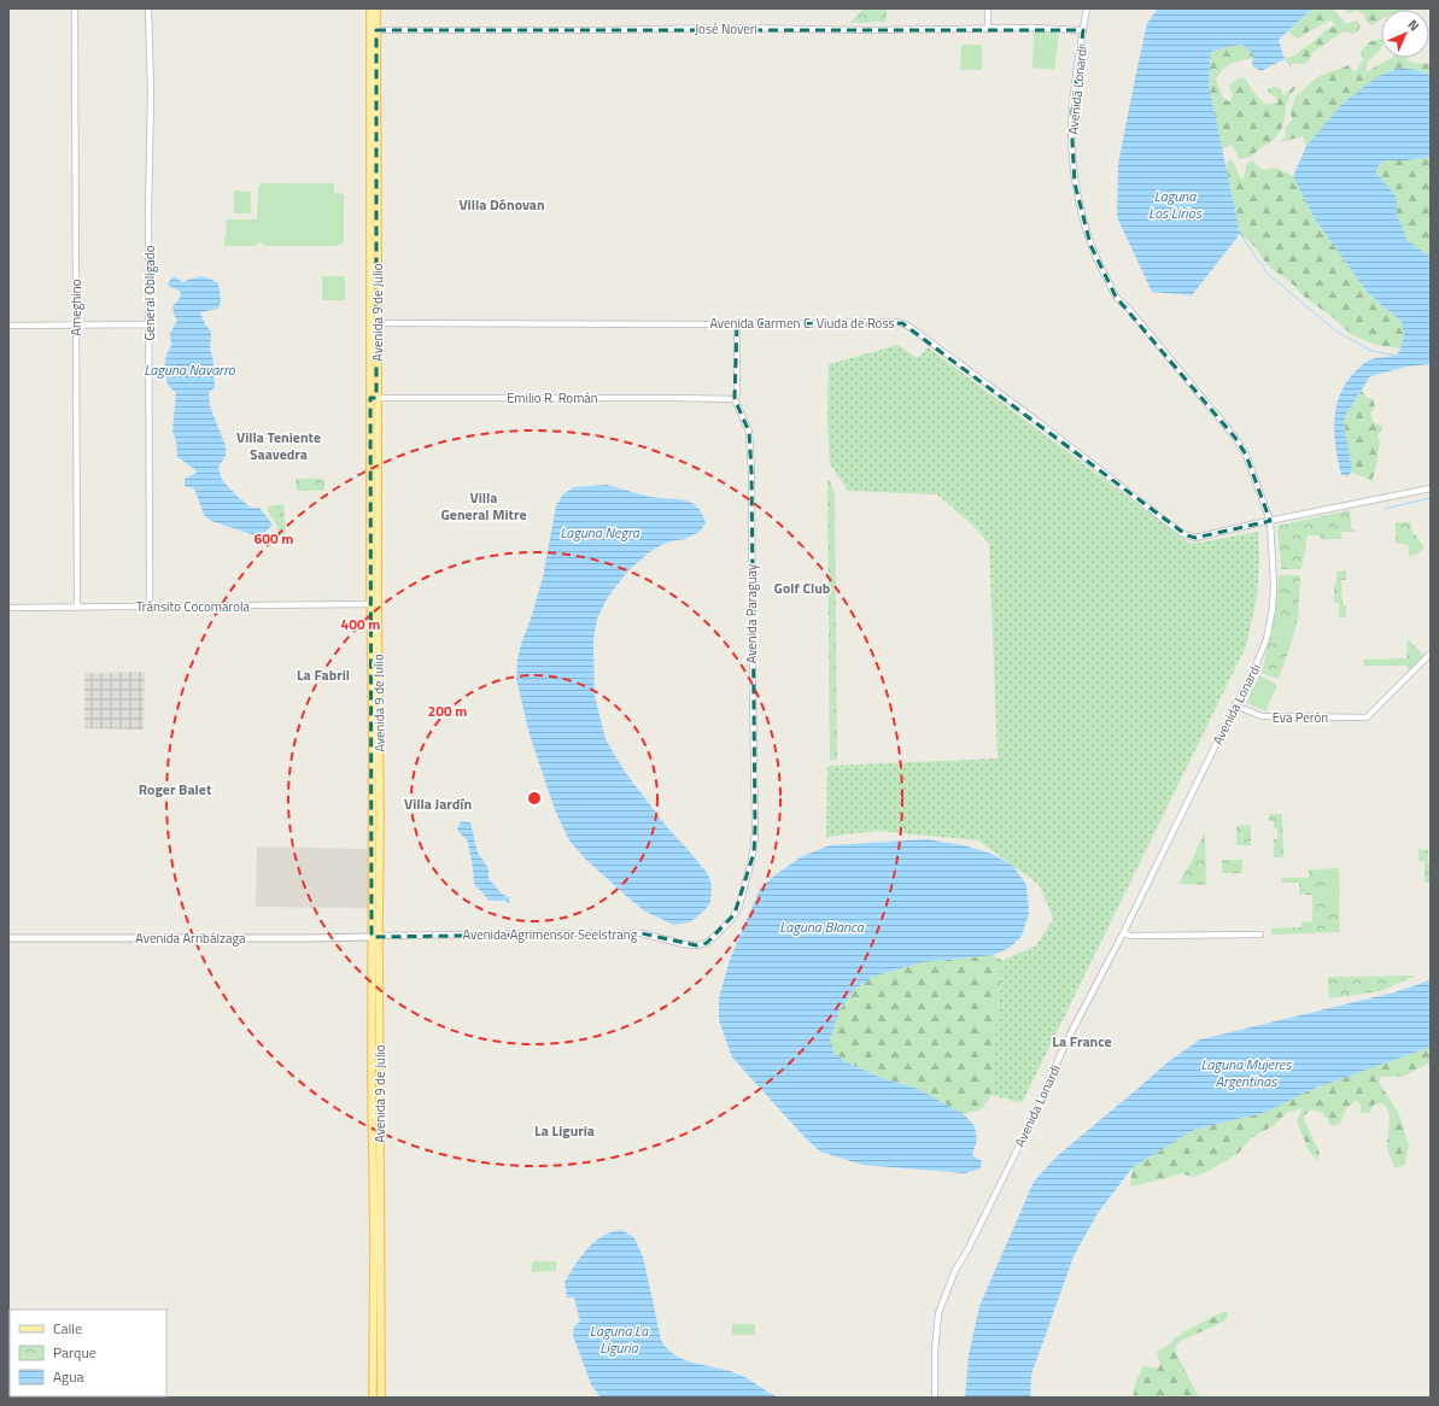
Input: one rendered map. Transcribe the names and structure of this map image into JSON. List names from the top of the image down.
{
  "streets": {
    "main road": ["Avenida 9 de Julio", "Avenida Arribálzaga"],
    "street": [
      "José Noveri",
      "Avenida Lonardi",
      "General Obligado",
      "Ameghino",
      "Avenida Carmen C. Viuda de Ross",
      "Emilio R. Román",
      "Tránsito Cocomarola",
      "Avenida Paraguay",
      "Eva Perón",
      "Avenida Agrimensor Seelstrang"
    ]
  },
  "crossings": [
    ["José Noveri", "Avenida Lonardi"],
    ["José Noveri", "Avenida 9 de Julio"],
    ["Avenida Lonardi", "Avenida Carmen C. Viuda de Ross"],
    ["Avenida Lonardi", "Eva Perón"],
    ["General Obligado", "Tránsito Cocomarola"],
    ["Ameghino", "Tránsito Cocomarola"],
    ["Avenida 9 de Julio", "Avenida Carmen C. Viuda de Ross"],
    ["Avenida 9 de Julio", "Emilio R. Román"],
    ["Avenida 9 de Julio", "Tránsito Cocomarola"],
    ["Avenida 9 de Julio", "Avenida Agrimensor Seelstrang"],
    ["Avenida 9 de Julio", "Avenida Arribálzaga"],
    ["Avenida Carmen C. Viuda de Ross", "Avenida Paraguay"],
    ["Emilio R. Román", "Avenida Paraguay"],
    ["Avenida Paraguay", "Avenida Agrimensor Seelstrang"],
    ["Avenida Agrimensor Seelstrang", "Avenida Arribálzaga"]
  ],
  "districts": [
    "Villa Dónovan",
    "Villa Teniente Saavedra",
    "Villa General Mitre",
    "Golf Club",
    "La Fabril",
    "Roger Balet",
    "Villa Jardín",
    "La France",
    "La Liguria"
  ],
  "water": [
    "Laguna Los Lirios",
    "Laguna Navarro",
    "Laguna Negra",
    "Laguna Blanca",
    "Laguna Mujeres Argentinas",
    "Laguna La Liguria"
  ],
  "legend": ["Calle", "Parque", "Agua"],
  "north": "top right",
  "rings": ["600 m", "400 m", "200 m"]
}
